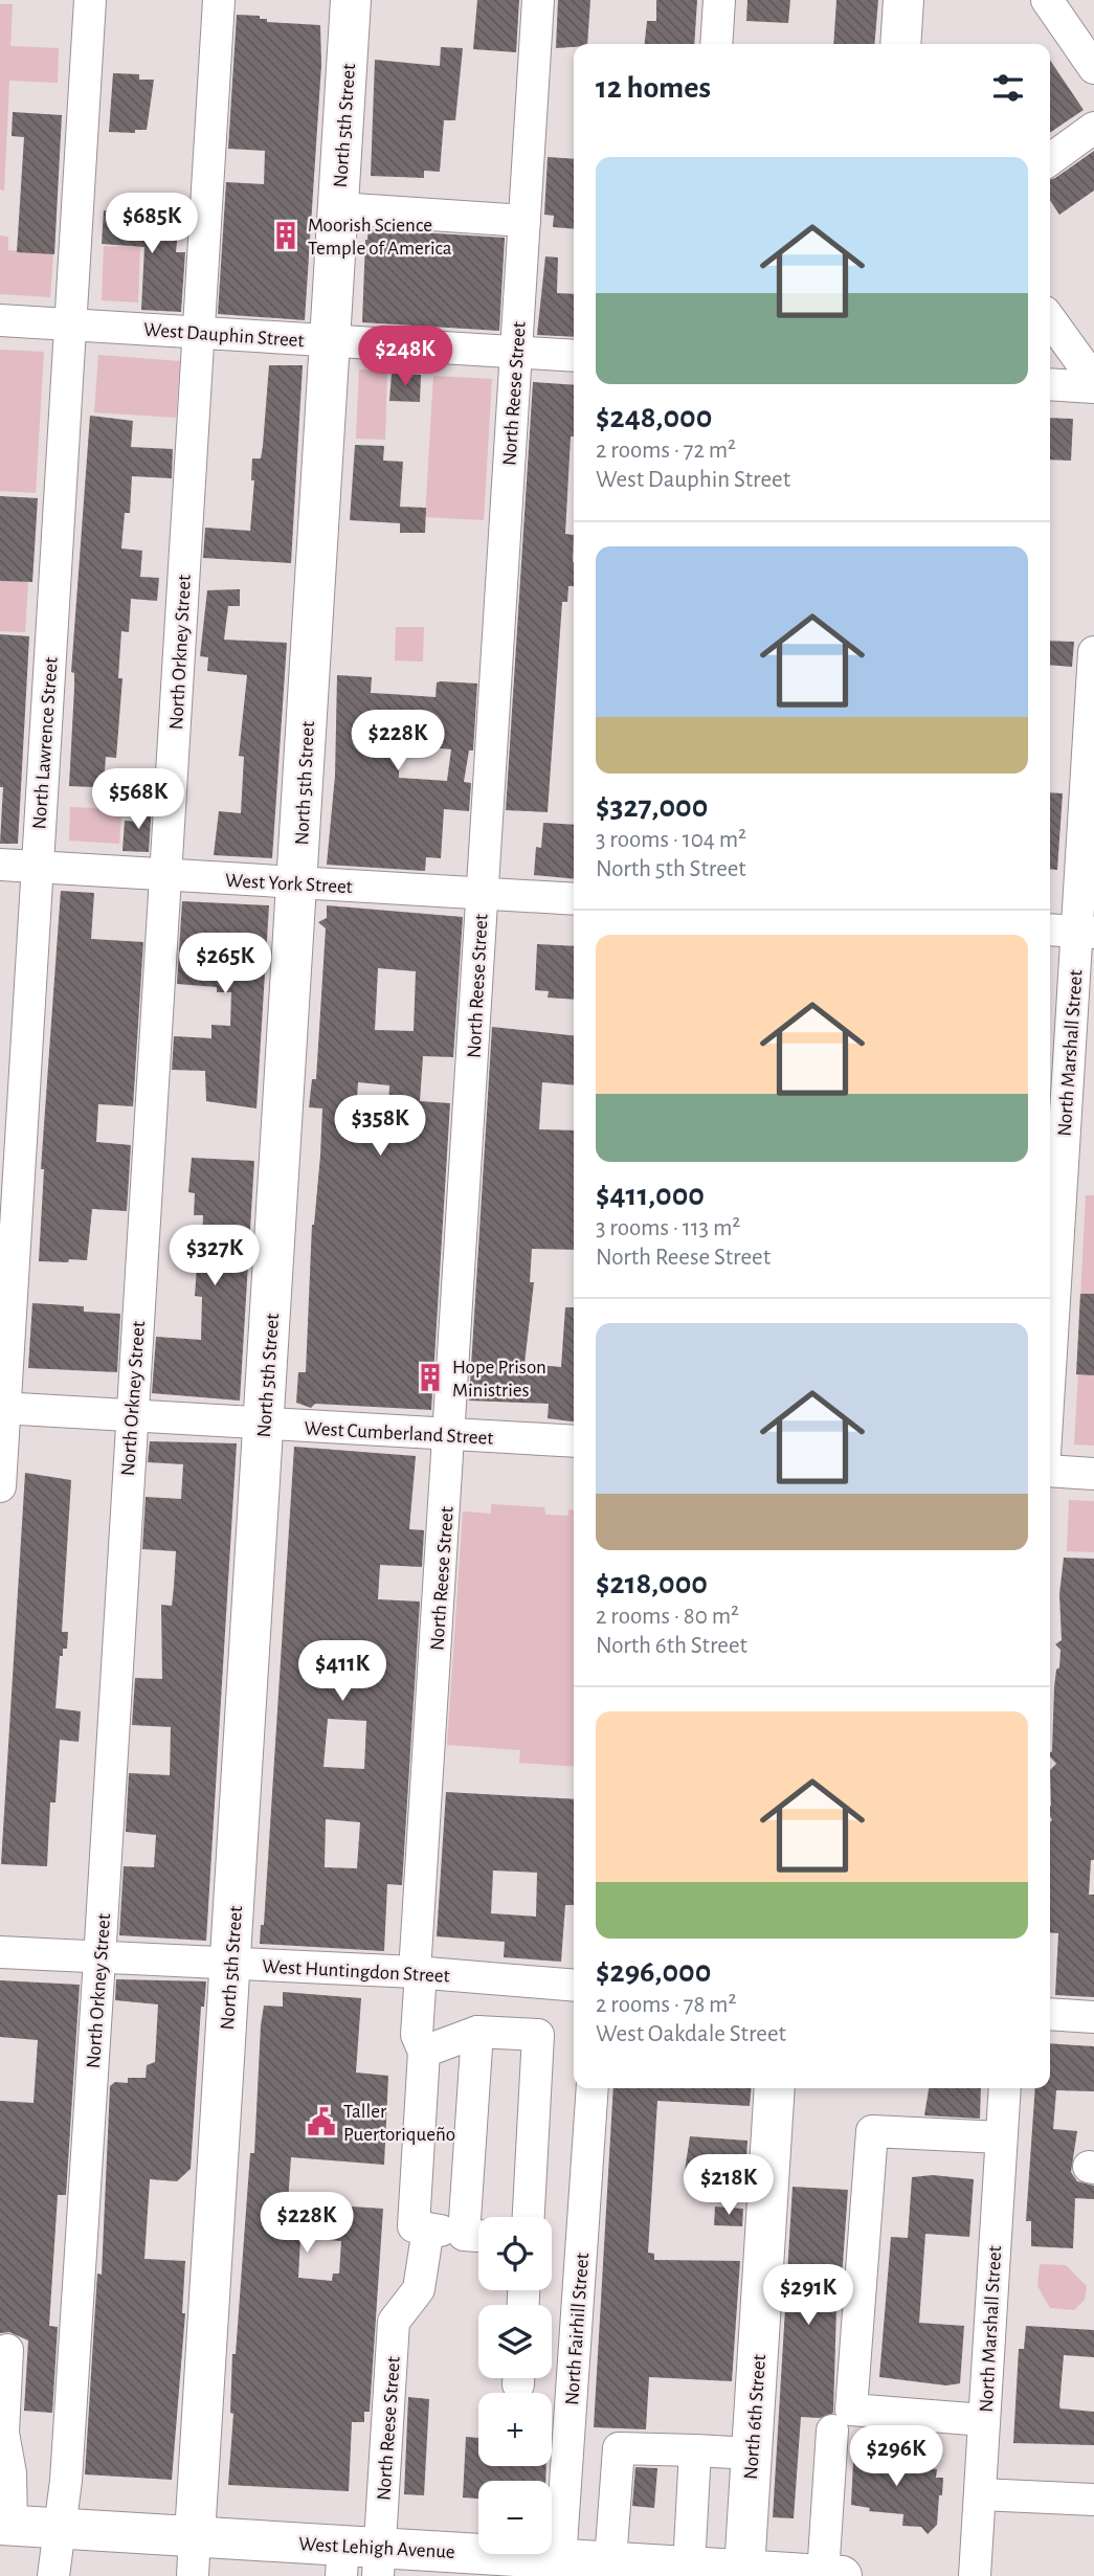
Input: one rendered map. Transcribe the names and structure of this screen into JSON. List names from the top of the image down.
{
  "streets": {
    "main road": ["North 5th Street", "North 6th Street", "West Lehigh Avenue"],
    "street": [
      "West Dauphin Street",
      "North Reese Street",
      "North Orkney Street",
      "North Lawrence Street",
      "West York Street",
      "North Marshall Street",
      "West Cumberland Street",
      "West Huntingdon Street",
      "North Fairhill Street"
    ]
  },
  "crossings": [
    ["North 5th Street", "West Dauphin Street"],
    ["North 5th Street", "West York Street"],
    ["North 5th Street", "West Cumberland Street"],
    ["North 5th Street", "West Huntingdon Street"],
    ["North 5th Street", "West Lehigh Avenue"],
    ["West Dauphin Street", "North Reese Street"],
    ["West Dauphin Street", "North Orkney Street"],
    ["West Dauphin Street", "North Lawrence Street"],
    ["North Reese Street", "West York Street"],
    ["North Reese Street", "West Cumberland Street"],
    ["North Reese Street", "West Huntingdon Street"],
    ["North Reese Street", "West Lehigh Avenue"],
    ["North Orkney Street", "West York Street"],
    ["North Orkney Street", "West Cumberland Street"],
    ["North Orkney Street", "West Huntingdon Street"],
    ["North Orkney Street", "West Lehigh Avenue"],
    ["North Lawrence Street", "West York Street"],
    ["North Lawrence Street", "West Cumberland Street"],
    ["North Fairhill Street", "West Lehigh Avenue"],
    ["North 6th Street", "West Lehigh Avenue"]
  ],
  "places": {
    "building": ["Moorish Science Temple of America", "Hope Prison Ministries"],
    "public building": ["Taller Puertoriqueño"]
  },
  "page": {
    "heading": "12 homes",
    "list": [
      {
        "name": "$248,000",
        "note": "2 rooms · 72 m² · West Dauphin Street"
      },
      {
        "name": "$327,000",
        "note": "3 rooms · 104 m² · North 5th Street"
      },
      {
        "name": "$411,000",
        "note": "3 rooms · 113 m² · North Reese Street"
      },
      {
        "name": "$218,000",
        "note": "2 rooms · 80 m² · North 6th Street"
      },
      {
        "name": "$296,000",
        "note": "2 rooms · 78 m² · West Oakdale Street"
      }
    ],
    "price": [
      "$685K",
      "$248K",
      "$228K",
      "$568K",
      "$265K",
      "$358K",
      "$327K",
      "$411K",
      "$218K",
      "$228K",
      "$291K",
      "$296K"
    ],
    "map_buttons": ["+", "−"]
  }
}
